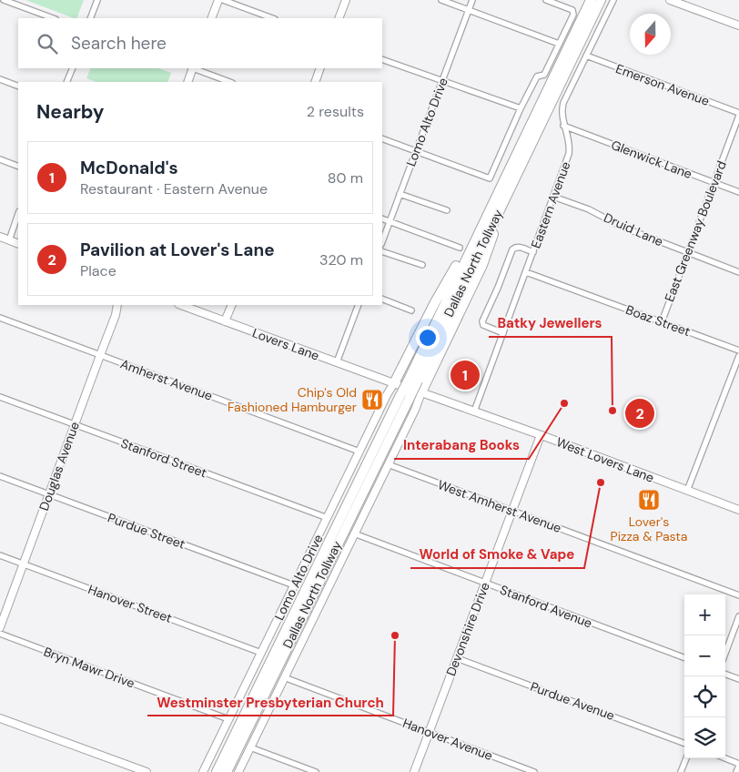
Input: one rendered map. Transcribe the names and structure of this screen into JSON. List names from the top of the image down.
{
  "streets": {
    "highway": ["Dallas North Tollway"],
    "street": [
      "Emerson Avenue",
      "Lomo Alto Drive",
      "Glenwick Lane",
      "Eastern Avenue",
      "Druid Lane",
      "East Greenway Boulevard",
      "Boaz Street",
      "Lovers Lane",
      "Amherst Avenue",
      "Stanford Street",
      "West Lovers Lane",
      "Douglas Avenue",
      "West Amherst Avenue",
      "Purdue Street",
      "Hanover Street",
      "Stanford Avenue",
      "Devonshire Drive",
      "Bryn Mawr Drive",
      "Purdue Avenue",
      "Hanover Avenue"
    ]
  },
  "crossings": [
    ["Emerson Avenue", "Eastern Avenue"],
    ["Emerson Avenue", "East Greenway Boulevard"],
    ["Lomo Alto Drive", "Lovers Lane"],
    ["Lomo Alto Drive", "Amherst Avenue"],
    ["Lomo Alto Drive", "Stanford Street"],
    ["Lomo Alto Drive", "West Lovers Lane"],
    ["Lomo Alto Drive", "Purdue Street"],
    ["Lomo Alto Drive", "Hanover Street"],
    ["Lomo Alto Drive", "Bryn Mawr Drive"],
    ["Glenwick Lane", "Eastern Avenue"],
    ["Glenwick Lane", "East Greenway Boulevard"],
    ["Eastern Avenue", "Druid Lane"],
    ["Eastern Avenue", "Boaz Street"],
    ["Eastern Avenue", "West Lovers Lane"],
    ["Druid Lane", "East Greenway Boulevard"],
    ["East Greenway Boulevard", "Boaz Street"],
    ["Lovers Lane", "West Lovers Lane"],
    ["Amherst Avenue", "Douglas Avenue"],
    ["Stanford Street", "Douglas Avenue"],
    ["West Lovers Lane", "Devonshire Drive"],
    ["Douglas Avenue", "Purdue Street"],
    ["Douglas Avenue", "Hanover Street"],
    ["West Amherst Avenue", "Devonshire Drive"],
    ["Stanford Avenue", "Devonshire Drive"],
    ["Devonshire Drive", "Purdue Avenue"],
    ["Devonshire Drive", "Hanover Avenue"]
  ],
  "places": {
    "restaurant": ["Chip's Old Fashioned Hamburger", "Lover's Pizza & Pasta"],
    "other": [
      "Interabang Books",
      "Batky Jewellers",
      "World of Smoke & Vape",
      "Westminster Presbyterian Church"
    ]
  },
  "north": "bottom",
  "page": {
    "search": "Search here",
    "heading": ["Nearby", "2 results"],
    "list": [
      {
        "mark": "1",
        "name": "McDonald's",
        "note": "Restaurant · Eastern Avenue",
        "value": "80 m"
      },
      {
        "mark": "2",
        "name": "Pavilion at Lover's Lane",
        "note": "Place",
        "value": "320 m"
      }
    ],
    "pins": ["1", "2"],
    "map_buttons": ["+", "−"]
  }
}
